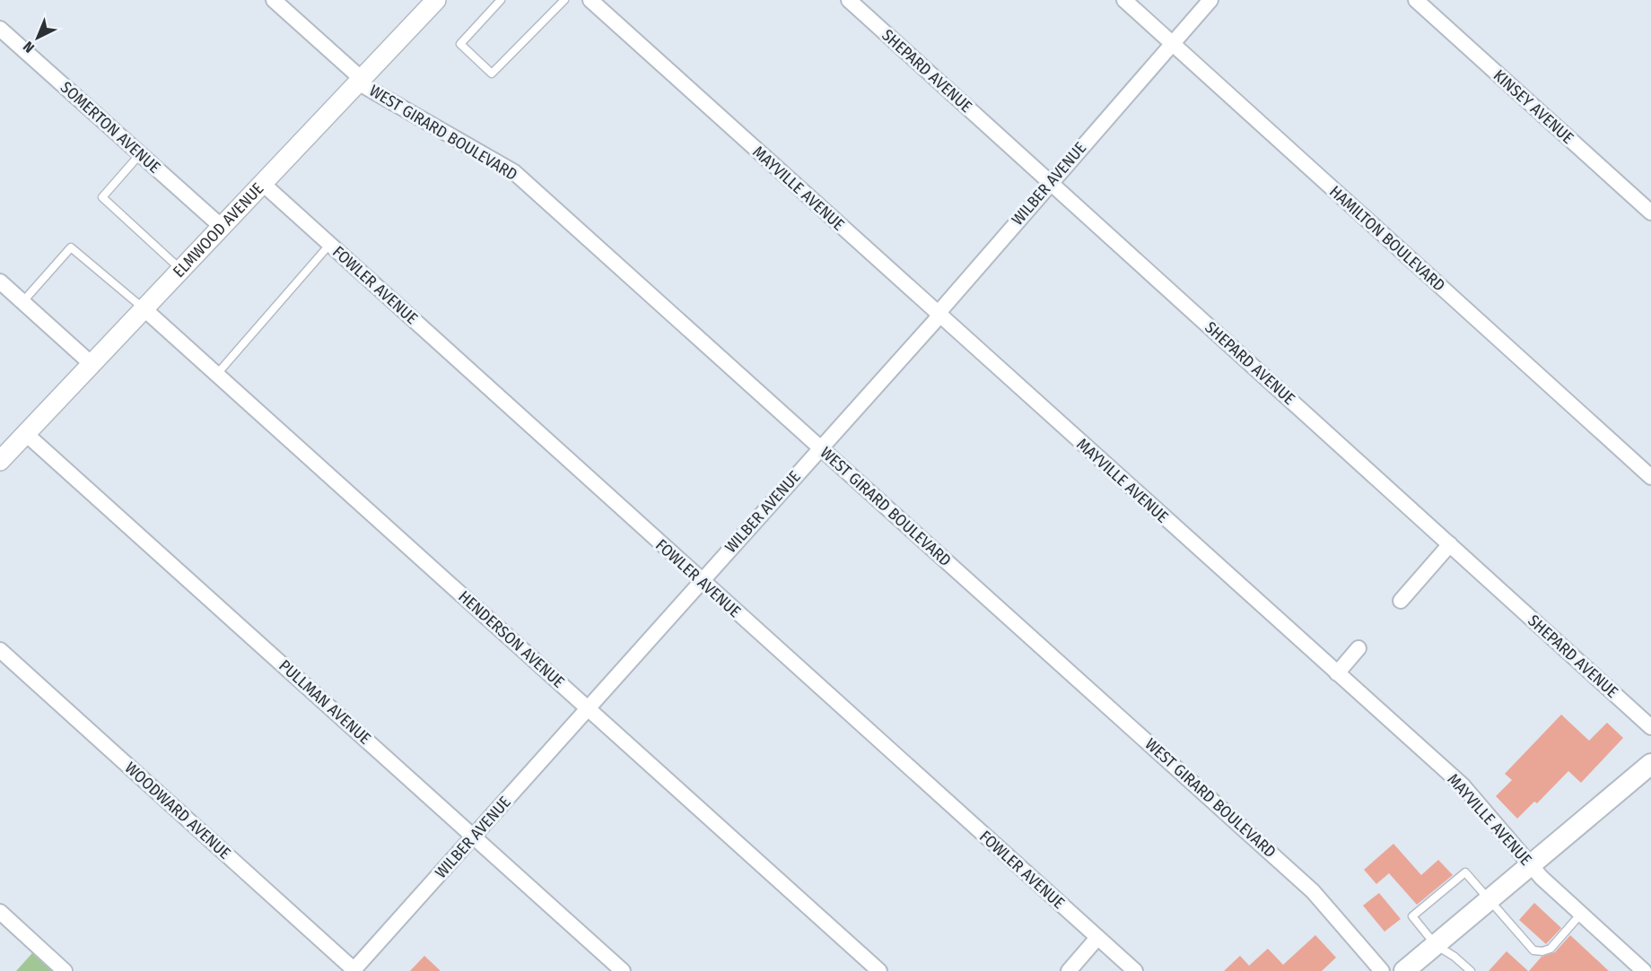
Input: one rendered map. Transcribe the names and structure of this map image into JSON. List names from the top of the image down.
{
  "streets": {
    "street": [
      "SHEPARD AVENUE",
      "KINSEY AVENUE",
      "SOMERTON AVENUE",
      "WEST GIRARD BOULEVARD",
      "WILBER AVENUE",
      "MAYVILLE AVENUE",
      "ELMWOOD AVENUE",
      "HAMILTON BOULEVARD",
      "FOWLER AVENUE",
      "HENDERSON AVENUE",
      "PULLMAN AVENUE",
      "WOODWARD AVENUE"
    ]
  },
  "crossings": [
    ["SHEPARD AVENUE", "WILBER AVENUE"],
    ["SOMERTON AVENUE", "ELMWOOD AVENUE"],
    ["WEST GIRARD BOULEVARD", "WILBER AVENUE"],
    ["WEST GIRARD BOULEVARD", "ELMWOOD AVENUE"],
    ["WILBER AVENUE", "MAYVILLE AVENUE"],
    ["WILBER AVENUE", "HAMILTON BOULEVARD"],
    ["WILBER AVENUE", "FOWLER AVENUE"],
    ["WILBER AVENUE", "HENDERSON AVENUE"],
    ["WILBER AVENUE", "PULLMAN AVENUE"],
    ["WILBER AVENUE", "WOODWARD AVENUE"],
    ["ELMWOOD AVENUE", "FOWLER AVENUE"],
    ["ELMWOOD AVENUE", "HENDERSON AVENUE"],
    ["ELMWOOD AVENUE", "PULLMAN AVENUE"]
  ],
  "north": "bottom left"
}
